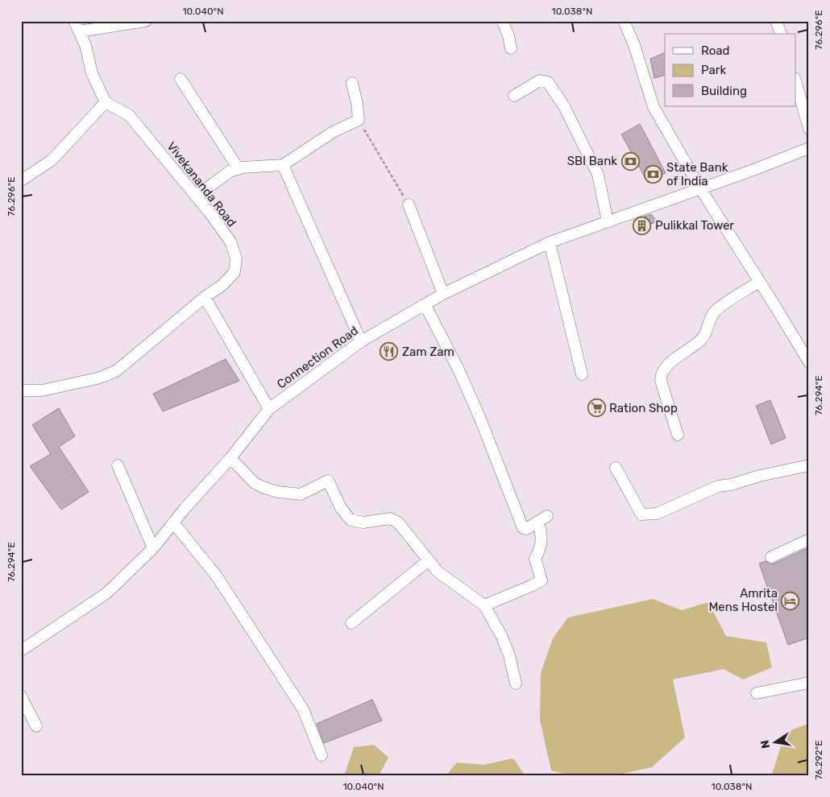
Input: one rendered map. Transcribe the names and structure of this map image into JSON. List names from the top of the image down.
{
  "streets": {
    "street": ["Vivekananda Road", "Connection Road"]
  },
  "places": {
    "bank": ["SBI Bank", "State Bank of India"],
    "building": ["Pulikkal Tower"],
    "restaurant": ["Zam Zam"],
    "supermarket": ["Ration Shop"],
    "hotel": ["Amrita Mens Hostel"]
  },
  "legend": ["Road", "Park", "Building"],
  "north": "left",
  "coordinates": [
    "10.040°N",
    "10.038°N",
    "76.296°E",
    "76.294°E",
    "76.292°E"
  ]
}
